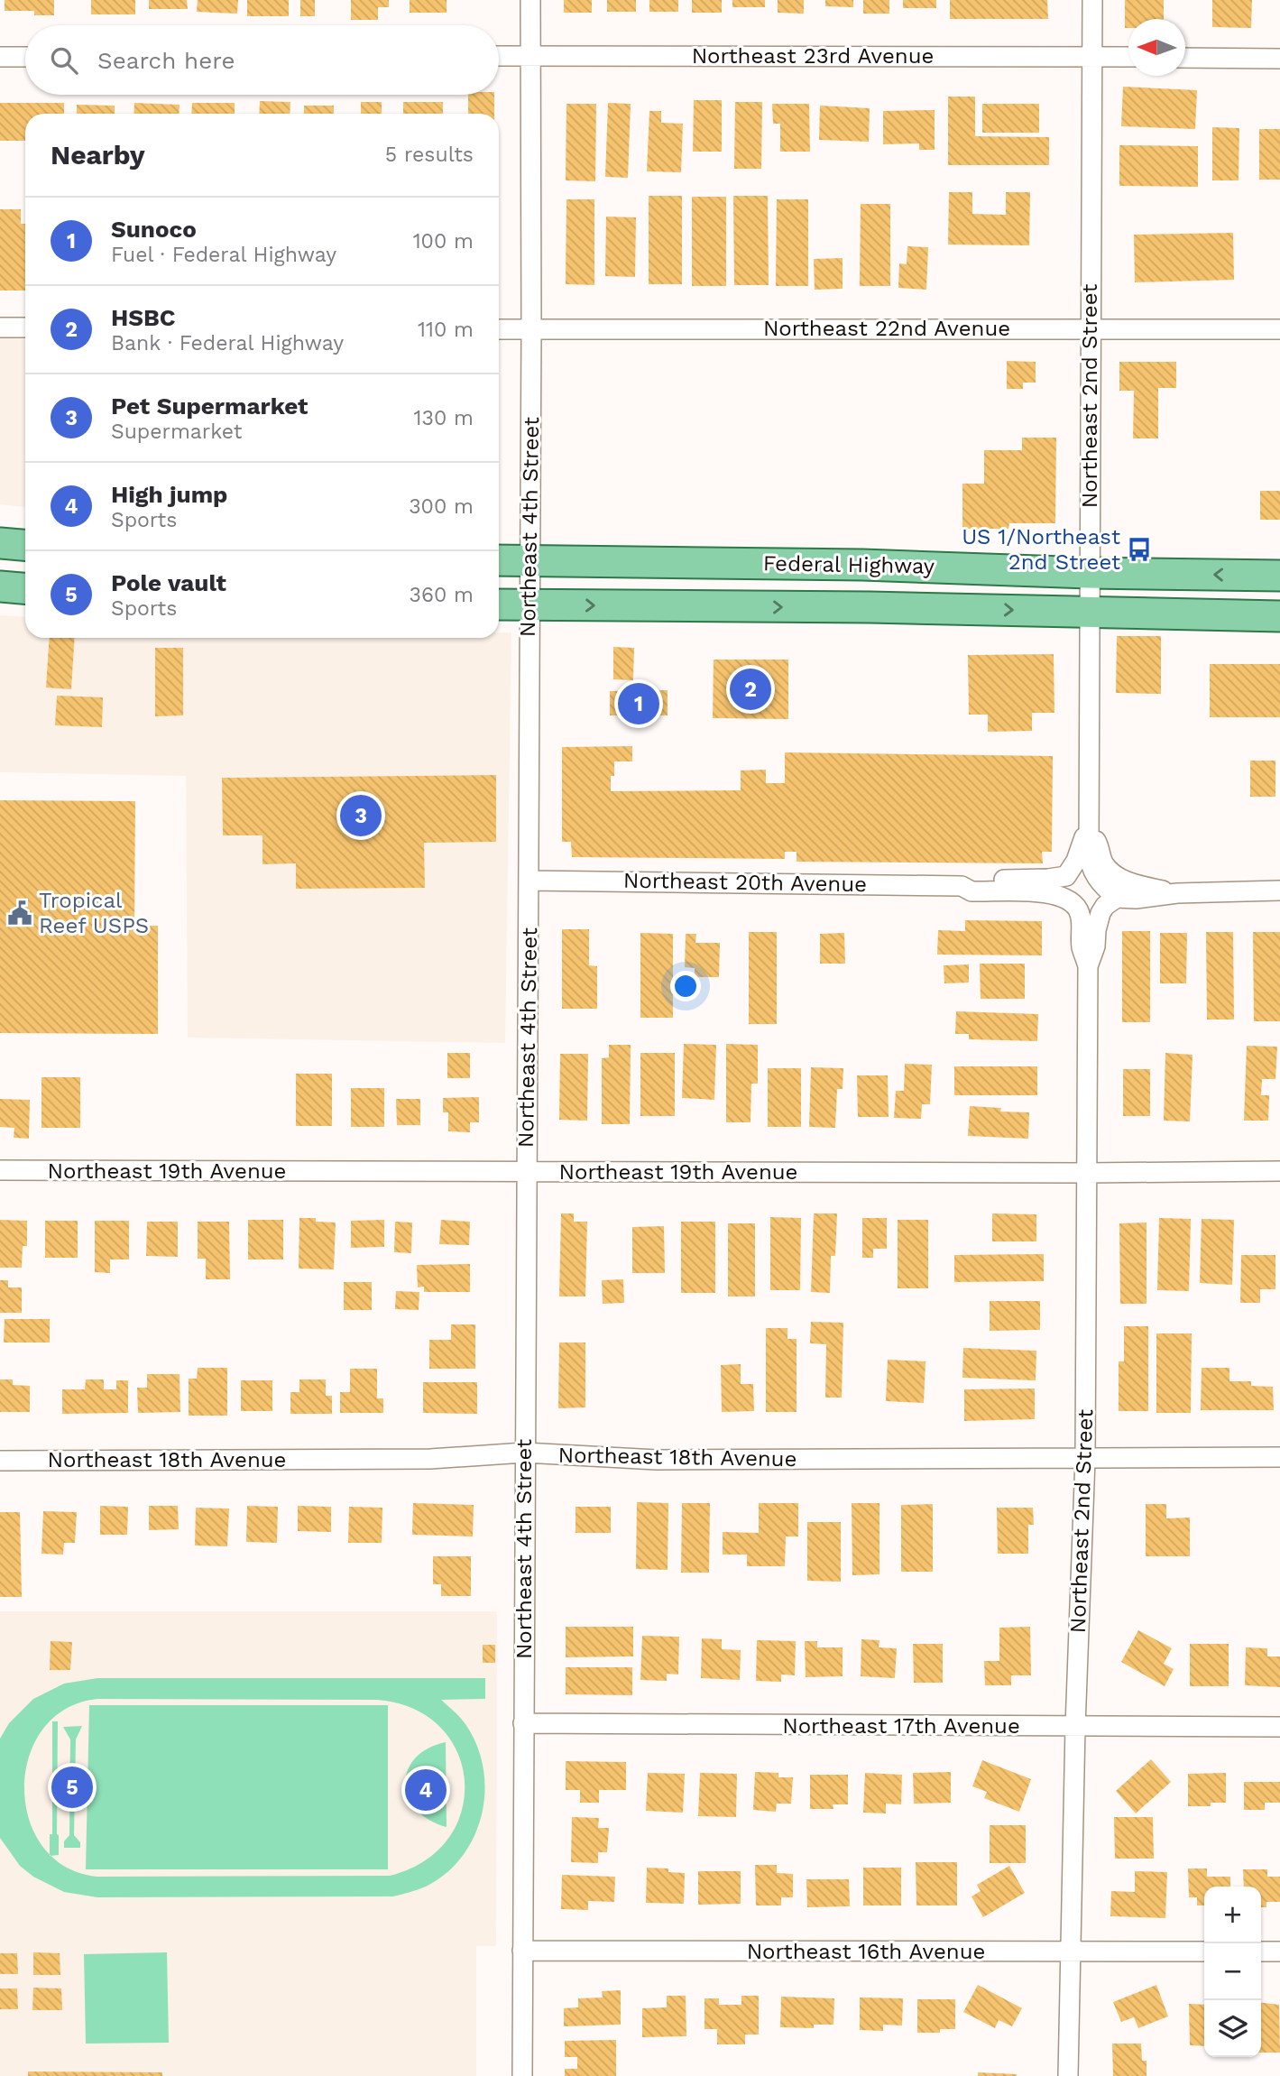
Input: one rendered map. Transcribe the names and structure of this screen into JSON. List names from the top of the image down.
{
  "streets": {
    "main road": ["Federal Highway"],
    "street": [
      "Northeast 23rd Avenue",
      "Northeast 22nd Avenue",
      "Northeast 2nd Street",
      "Northeast 4th Street",
      "Northeast 20th Avenue",
      "Northeast 19th Avenue",
      "Northeast 18th Avenue",
      "Northeast 17th Avenue",
      "Northeast 16th Avenue"
    ]
  },
  "crossings": [
    ["Northeast 23rd Avenue", "Northeast 2nd Street"],
    ["Northeast 23rd Avenue", "Northeast 4th Street"],
    ["Northeast 22nd Avenue", "Northeast 2nd Street"],
    ["Northeast 22nd Avenue", "Northeast 4th Street"],
    ["Northeast 2nd Street", "Federal Highway"],
    ["Northeast 2nd Street", "Northeast 20th Avenue"],
    ["Northeast 2nd Street", "Northeast 19th Avenue"],
    ["Northeast 2nd Street", "Northeast 18th Avenue"],
    ["Northeast 2nd Street", "Northeast 17th Avenue"],
    ["Northeast 2nd Street", "Northeast 16th Avenue"],
    ["Northeast 4th Street", "Federal Highway"],
    ["Northeast 4th Street", "Northeast 20th Avenue"],
    ["Northeast 4th Street", "Northeast 19th Avenue"],
    ["Northeast 4th Street", "Northeast 18th Avenue"],
    ["Northeast 4th Street", "Northeast 17th Avenue"],
    ["Northeast 4th Street", "Northeast 16th Avenue"]
  ],
  "places": {
    "bus stop": ["US 1/Northeast 2nd Street"],
    "public building": ["Tropical Reef USPS"]
  },
  "north": "left",
  "page": {
    "search": "Search here",
    "heading": ["Nearby", "5 results"],
    "list": [
      {
        "mark": "1",
        "name": "Sunoco",
        "note": "Fuel · Federal Highway",
        "value": "100 m"
      },
      {
        "mark": "2",
        "name": "HSBC",
        "note": "Bank · Federal Highway",
        "value": "110 m"
      },
      {
        "mark": "3",
        "name": "Pet Supermarket",
        "note": "Supermarket",
        "value": "130 m"
      },
      {
        "mark": "4",
        "name": "High jump",
        "note": "Sports",
        "value": "300 m"
      },
      {
        "mark": "5",
        "name": "Pole vault",
        "note": "Sports",
        "value": "360 m"
      }
    ],
    "pins": [
      "2",
      "1",
      "3",
      "5",
      "4"
    ],
    "map_buttons": ["+", "−"]
  }
}
